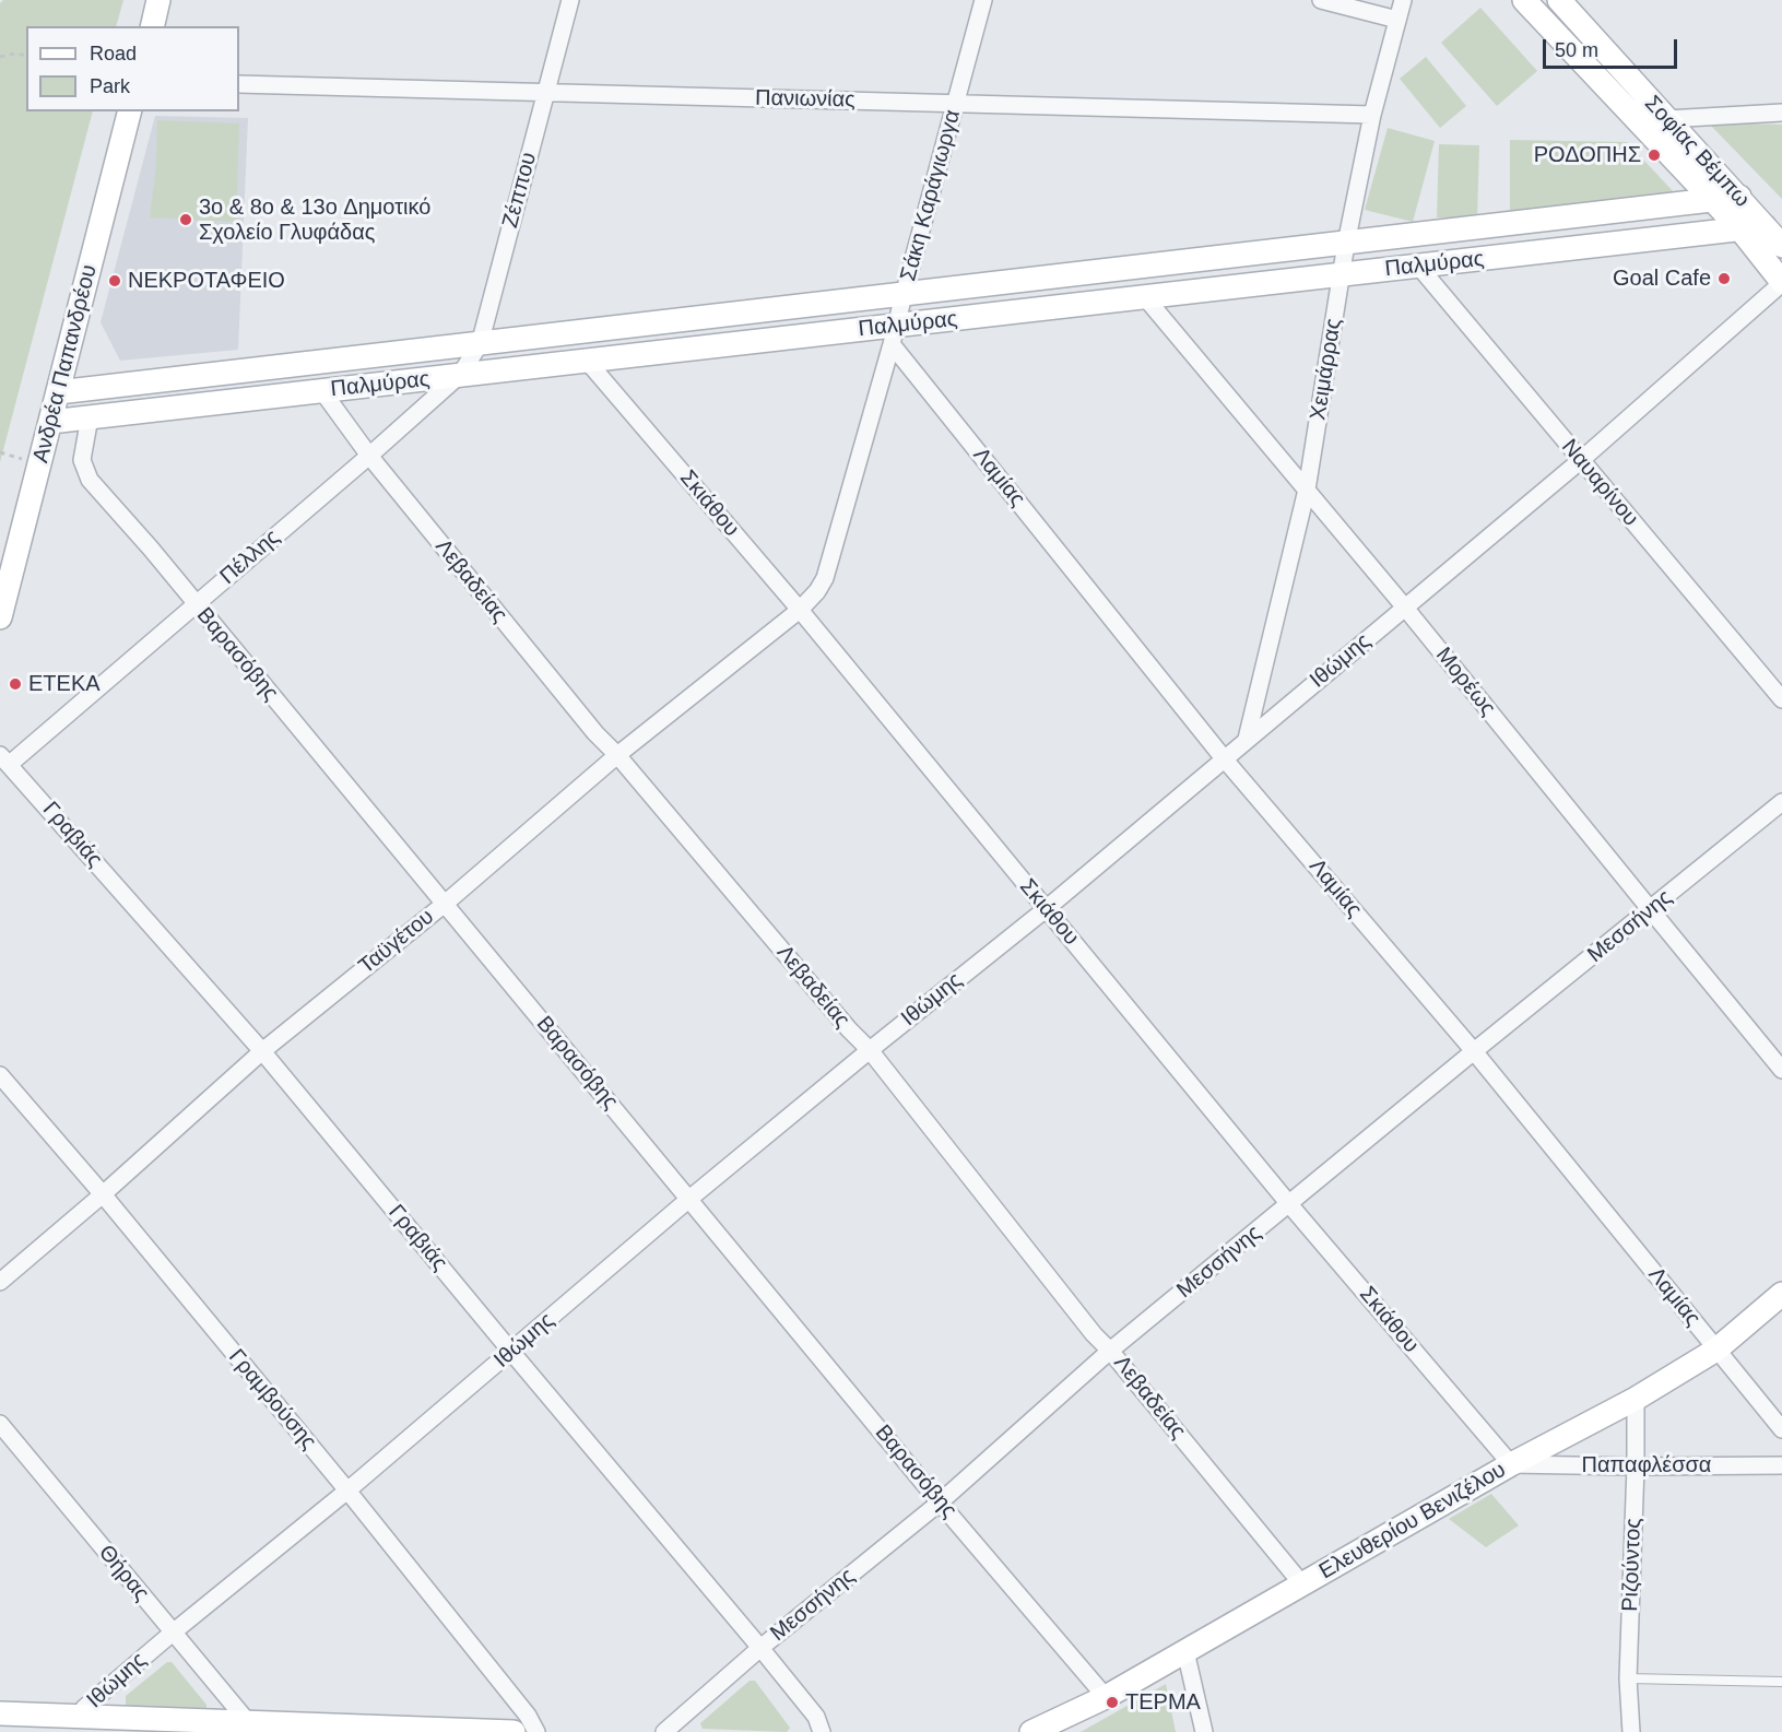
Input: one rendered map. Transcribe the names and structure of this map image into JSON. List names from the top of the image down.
{
  "streets": {
    "main road": [
      "Σοφίας Βέμπω",
      "Παλμύρας",
      "Ανδρέα Παπανδρέου",
      "Ελευθερίου Βενιζέλου"
    ],
    "street": [
      "Πανιωνίας",
      "Ζέππου",
      "Σάκη Καράγιωργα",
      "Χειμάρρας",
      "Λαμίας",
      "Ναυαρίνου",
      "Σκιάθου",
      "Πέλλης",
      "Λεβαδείας",
      "Βαρασόβης",
      "Ιθώμης",
      "Μορέως",
      "Γραβιάς",
      "Μεσσήνης",
      "Ταϋγέτου",
      "Γραμβούσης",
      "Παπαφλέσσα",
      "Ριζούντος",
      "Θήρας"
    ]
  },
  "crossings": [
    ["Πανιωνίας", "Ζέππου"],
    ["Πανιωνίας", "Σάκη Καράγιωργα"],
    ["Πανιωνίας", "Χειμάρρας"],
    ["Σοφίας Βέμπω", "Παλμύρας"],
    ["Σοφίας Βέμπω", "Ιθώμης"],
    ["Ζέππου", "Παλμύρας"],
    ["Ζέππου", "Πέλλης"],
    ["Σάκη Καράγιωργα", "Παλμύρας"],
    ["Σάκη Καράγιωργα", "Λαμίας"],
    ["Σάκη Καράγιωργα", "Σκιάθου"],
    ["Σάκη Καράγιωργα", "Ταϋγέτου"],
    ["Παλμύρας", "Ανδρέα Παπανδρέου"],
    ["Παλμύρας", "Χειμάρρας"],
    ["Παλμύρας", "Λαμίας"],
    ["Παλμύρας", "Ναυαρίνου"],
    ["Παλμύρας", "Σκιάθου"],
    ["Παλμύρας", "Πέλλης"],
    ["Παλμύρας", "Λεβαδείας"],
    ["Παλμύρας", "Βαρασόβης"],
    ["Παλμύρας", "Μορέως"],
    ["Χειμάρρας", "Ιθώμης"],
    ["Χειμάρρας", "Μορέως"],
    ["Λαμίας", "Ιθώμης"],
    ["Λαμίας", "Μεσσήνης"],
    ["Λαμίας", "Ελευθερίου Βενιζέλου"],
    ["Ναυαρίνου", "Ιθώμης"],
    ["Σκιάθου", "Ιθώμης"],
    ["Σκιάθου", "Μεσσήνης"],
    ["Σκιάθου", "Ταϋγέτου"],
    ["Σκιάθου", "Παπαφλέσσα"],
    ["Σκιάθου", "Ελευθερίου Βενιζέλου"],
    ["Πέλλης", "Λεβαδείας"],
    ["Πέλλης", "Βαρασόβης"],
    ["Πέλλης", "Γραβιάς"],
    ["Λεβαδείας", "Ιθώμης"],
    ["Λεβαδείας", "Μεσσήνης"],
    ["Λεβαδείας", "Ταϋγέτου"],
    ["Λεβαδείας", "Ελευθερίου Βενιζέλου"],
    ["Βαρασόβης", "Ιθώμης"],
    ["Βαρασόβης", "Μεσσήνης"],
    ["Βαρασόβης", "Ταϋγέτου"],
    ["Βαρασόβης", "Ελευθερίου Βενιζέλου"],
    ["Ιθώμης", "Μορέως"],
    ["Ιθώμης", "Γραβιάς"],
    ["Ιθώμης", "Γραμβούσης"],
    ["Ιθώμης", "Θήρας"],
    ["Μορέως", "Μεσσήνης"],
    ["Γραβιάς", "Μεσσήνης"],
    ["Γραβιάς", "Ταϋγέτου"],
    ["Ταϋγέτου", "Γραμβούσης"],
    ["Παπαφλέσσα", "Ελευθερίου Βενιζέλου"],
    ["Παπαφλέσσα", "Ριζούντος"],
    ["Ελευθερίου Βενιζέλου", "Ριζούντος"]
  ],
  "places": [
    "ΡΟΔΟΠΗΣ",
    "3ο & 8ο & 13ο Δημοτικό Σχολείο Γλυφάδας",
    "Goal Cafe",
    "ΝΕΚΡΟΤΑΦΕΙΟ",
    "ΕΤΕΚΑ",
    "TΕΡΜΑ"
  ],
  "legend": ["Road", "Park"],
  "scale_bar": "50 m"
}
